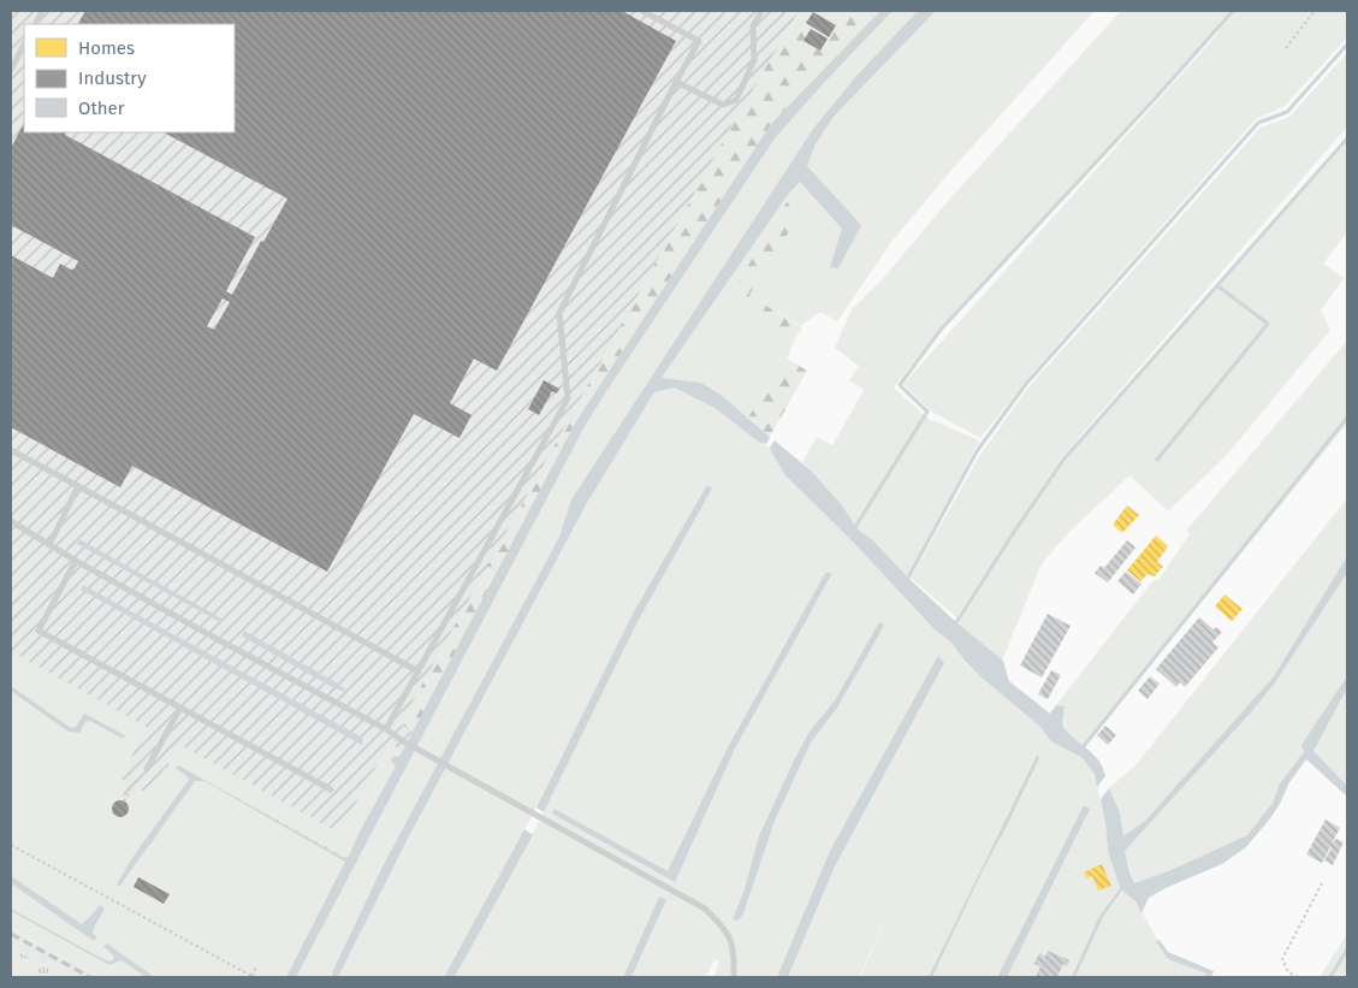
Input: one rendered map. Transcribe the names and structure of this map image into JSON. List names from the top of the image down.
{
  "legend": ["Homes", "Industry", "Other"]
}
